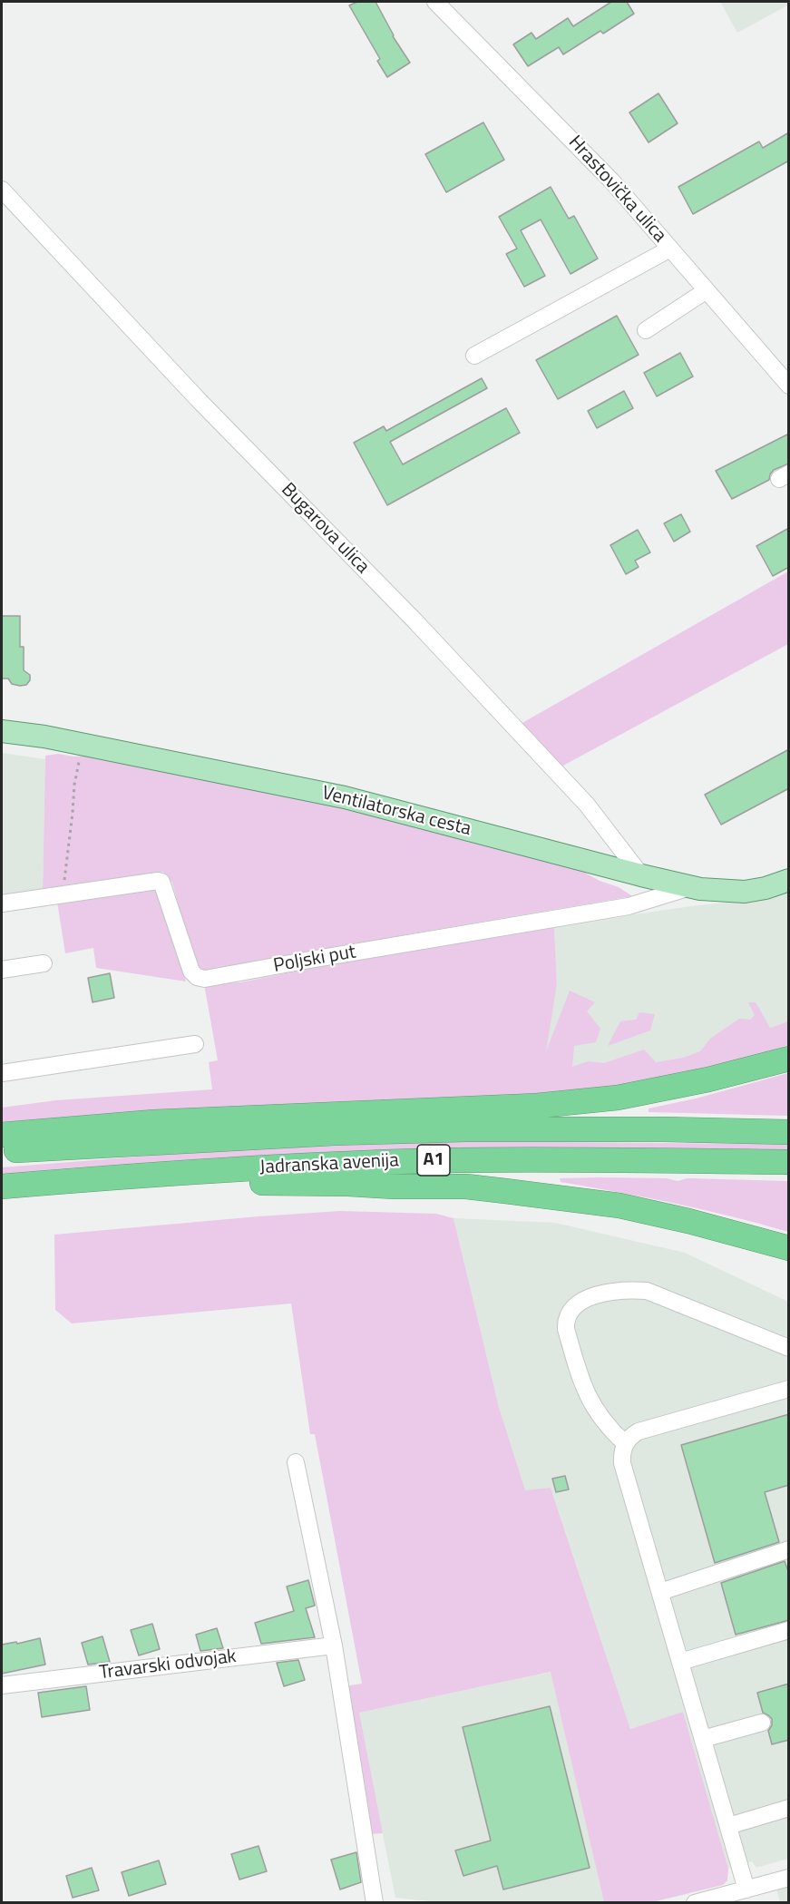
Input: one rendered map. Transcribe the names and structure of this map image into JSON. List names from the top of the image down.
{
  "streets": {
    "highway": ["A1", "Jadranska avenija"],
    "main road": ["Ventilatorska cesta"],
    "street": [
      "Hrastovička ulica",
      "Bugarova ulica",
      "Poljski put",
      "Travarski odvojak"
    ]
  },
  "crossings": [
    ["Bugarova ulica", "Ventilatorska cesta"],
    ["Ventilatorska cesta", "Poljski put"]
  ]
}
